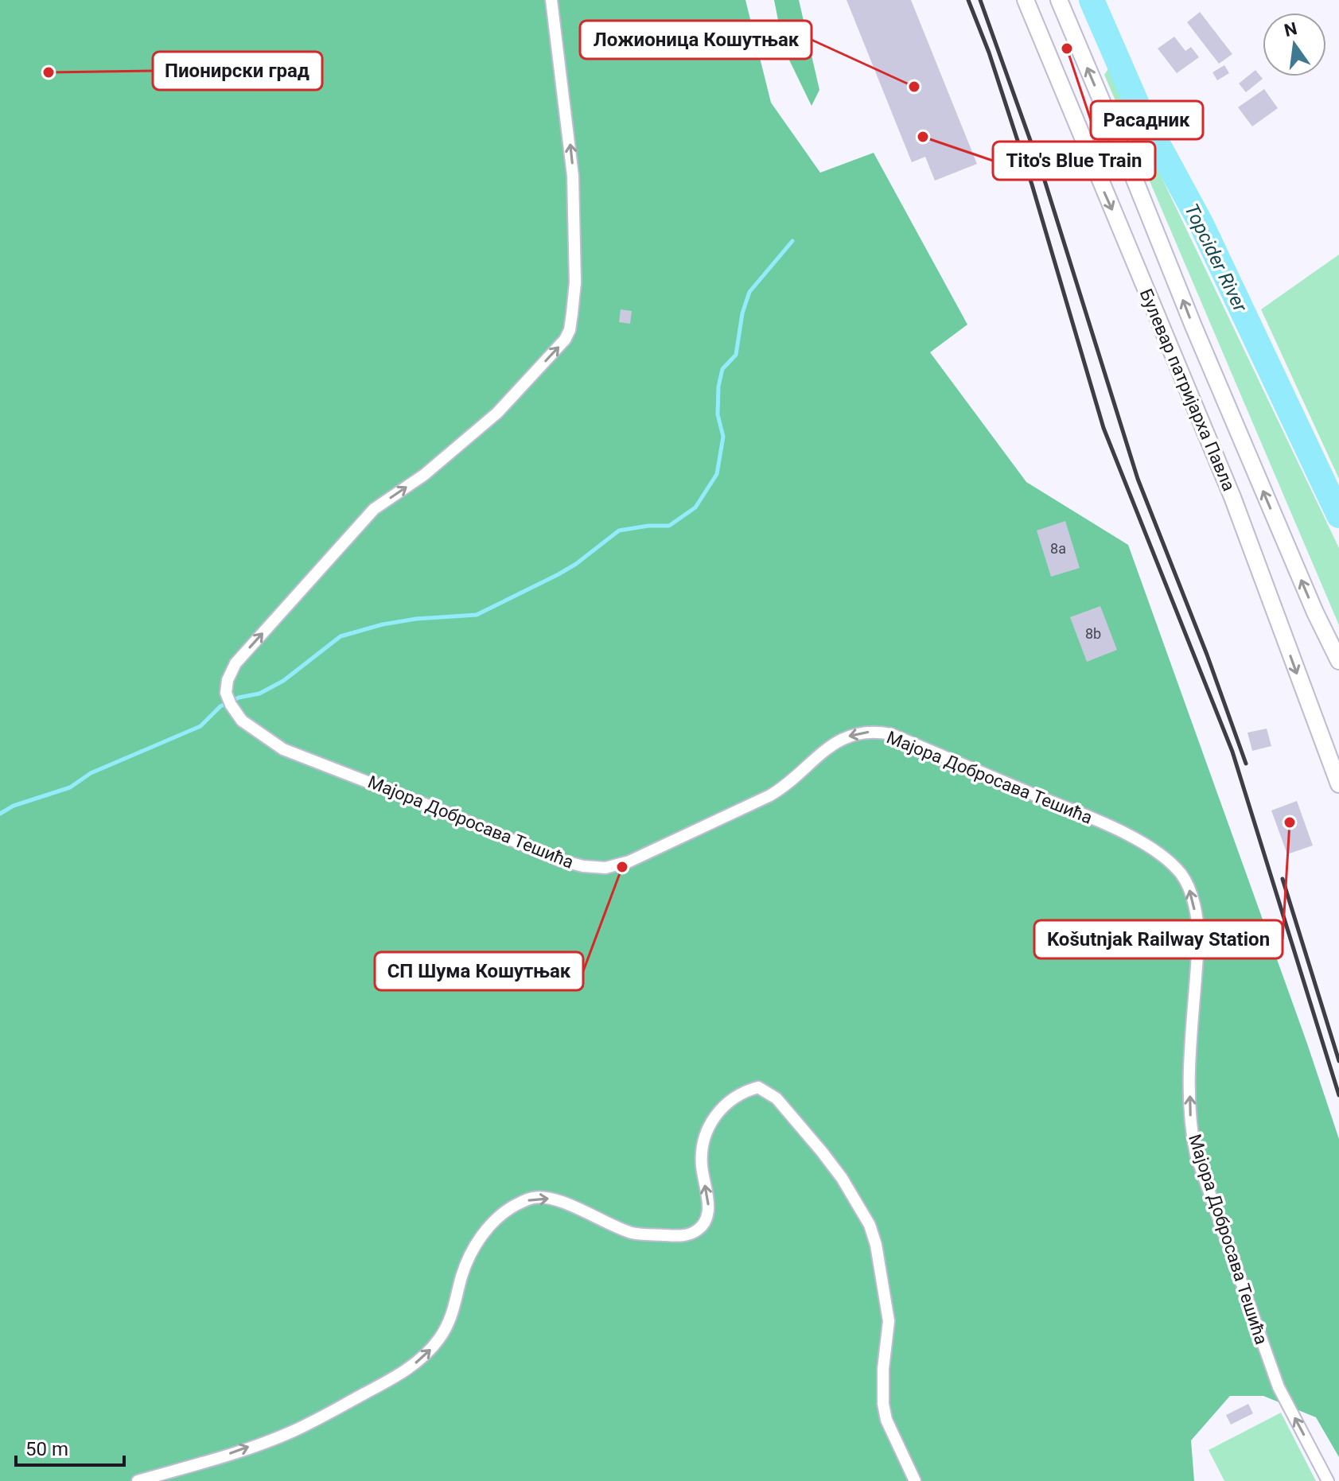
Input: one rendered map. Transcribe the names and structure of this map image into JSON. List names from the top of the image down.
{
  "streets": {
    "main road": ["Булевар патријарха Павла"],
    "street": ["Мајора Добросава Тешића"]
  },
  "water": ["Topcider River"],
  "places": [
    "Расадник",
    "Пионирски град",
    "Ложионица Кошутњак",
    "Tito's Blue Train",
    "Košutnjak Railway Station",
    "СП Шума Кошутњак"
  ],
  "house_numbers": ["8a", "8b"],
  "scale_bar": "50 m",
  "north": "top"
}
